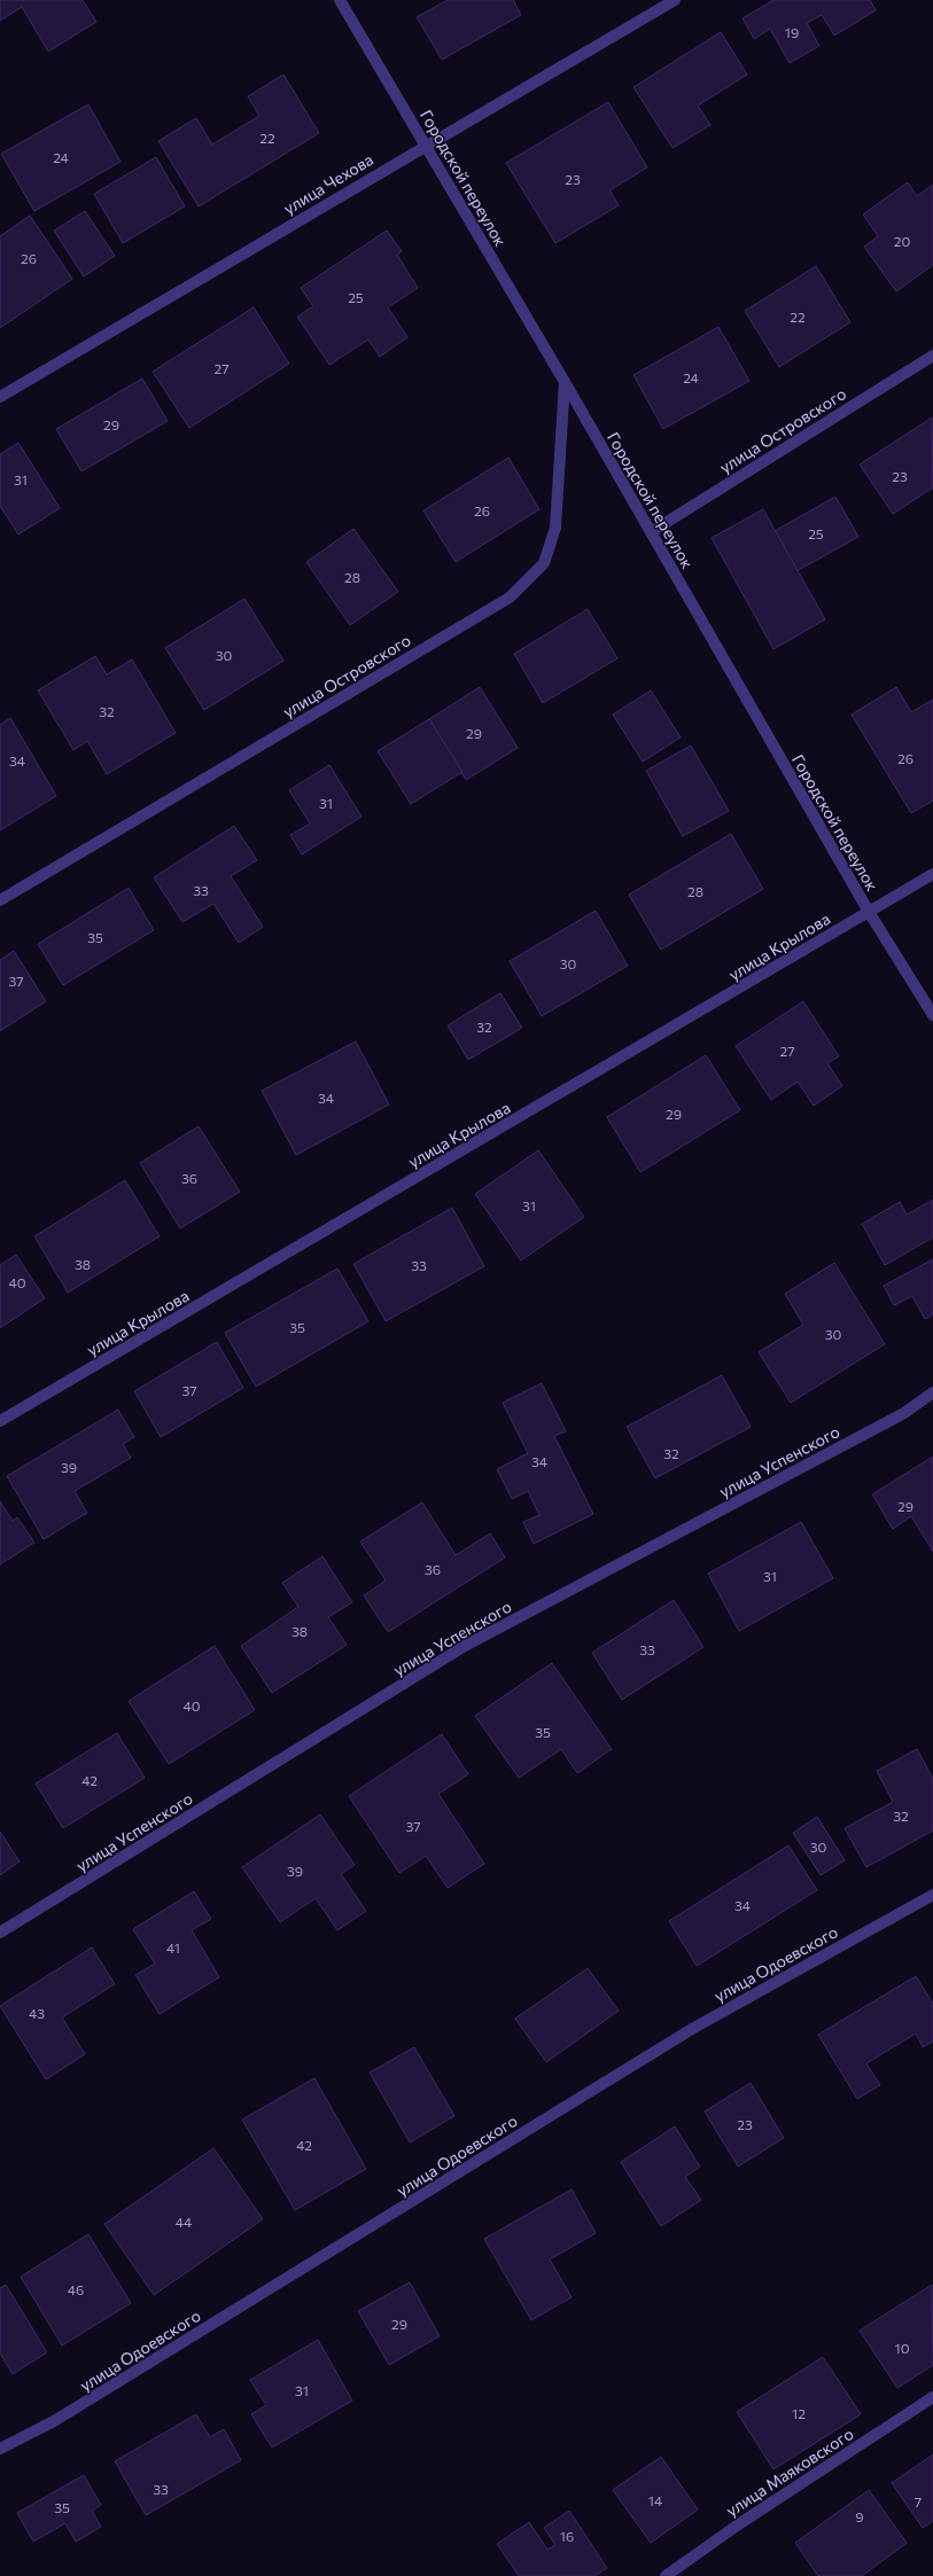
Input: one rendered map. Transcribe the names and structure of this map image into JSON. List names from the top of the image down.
{
  "streets": {
    "street": [
      "Городской переулок",
      "улица Чехова",
      "улица Островского",
      "улица Крылова",
      "улица Успенского",
      "улица Одоевского",
      "улица Маяковского"
    ]
  },
  "crossings": [
    ["Городской переулок", "улица Чехова"],
    ["Городской переулок", "улица Островского"],
    ["Городской переулок", "улица Крылова"]
  ],
  "house_numbers": [
    "19",
    "22",
    "24",
    "23",
    "20",
    "26",
    "25",
    "22",
    "27",
    "24",
    "29",
    "23",
    "31",
    "26",
    "25",
    "28",
    "30",
    "32",
    "29",
    "26",
    "34",
    "31",
    "33",
    "28",
    "35",
    "30",
    "37",
    "32",
    "27",
    "34",
    "29",
    "36",
    "31",
    "38",
    "33",
    "40",
    "35",
    "30",
    "37",
    "32",
    "34",
    "39",
    "29",
    "36",
    "31",
    "38",
    "33",
    "40",
    "35",
    "42",
    "32",
    "37",
    "30",
    "39",
    "34",
    "41",
    "43",
    "23",
    "42",
    "44",
    "46",
    "29",
    "10",
    "31",
    "12",
    "33",
    "14",
    "7",
    "35",
    "9",
    "16"
  ]
}
